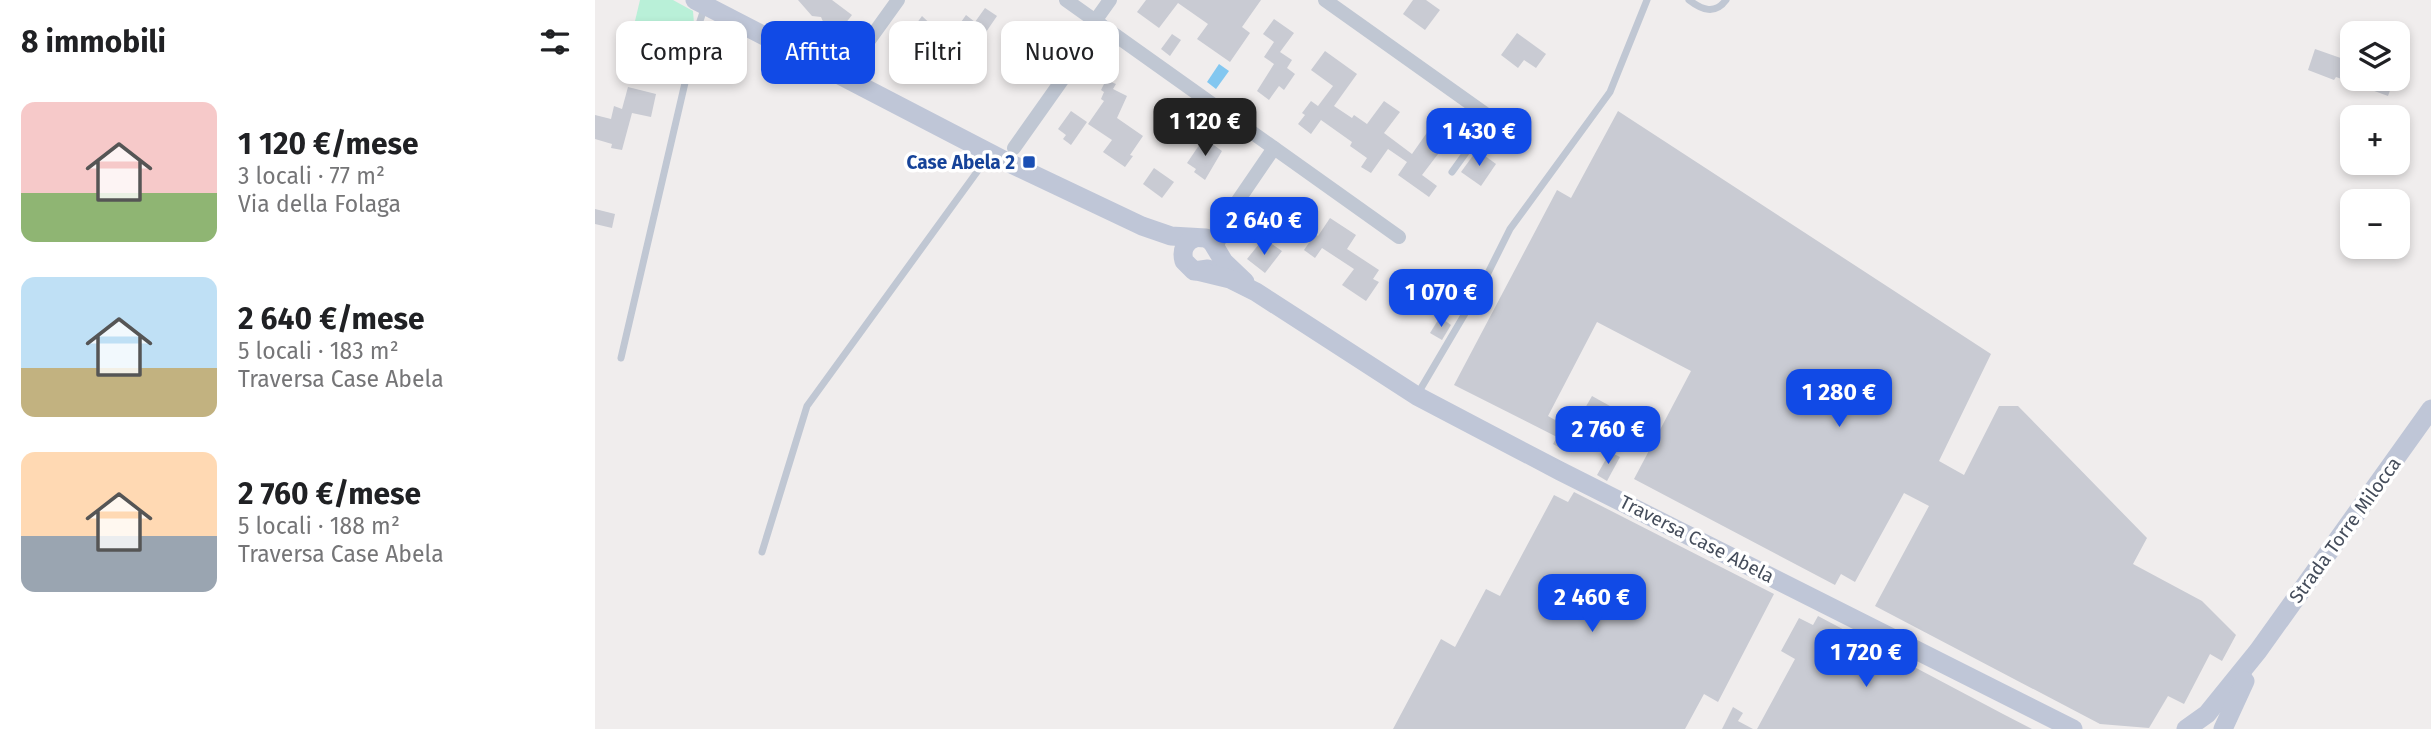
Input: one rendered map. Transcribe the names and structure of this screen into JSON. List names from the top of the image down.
{
  "streets": {
    "street": ["Strada Torre Milocca", "Traversa Case Abela"]
  },
  "places": {
    "transit": ["Case Abela 2"]
  },
  "page": {
    "heading": "8 immobili",
    "map_buttons": ["+", "−"],
    "chip": [
      "Compra",
      "Affitta",
      "Filtri",
      "Nuovo"
    ],
    "list": [
      {
        "name": "1 120 €/mese",
        "note": "3 locali · 77 m² · Via della Folaga"
      },
      {
        "name": "2 640 €/mese",
        "note": "5 locali · 183 m² · Traversa Case Abela"
      },
      {
        "name": "2 760 €/mese",
        "note": "5 locali · 188 m² · Traversa Case Abela"
      }
    ],
    "price": [
      "1 120 €",
      "1 430 €",
      "2 640 €",
      "1 070 €",
      "1 280 €",
      "2 760 €",
      "2 460 €",
      "1 720 €"
    ]
  }
}
